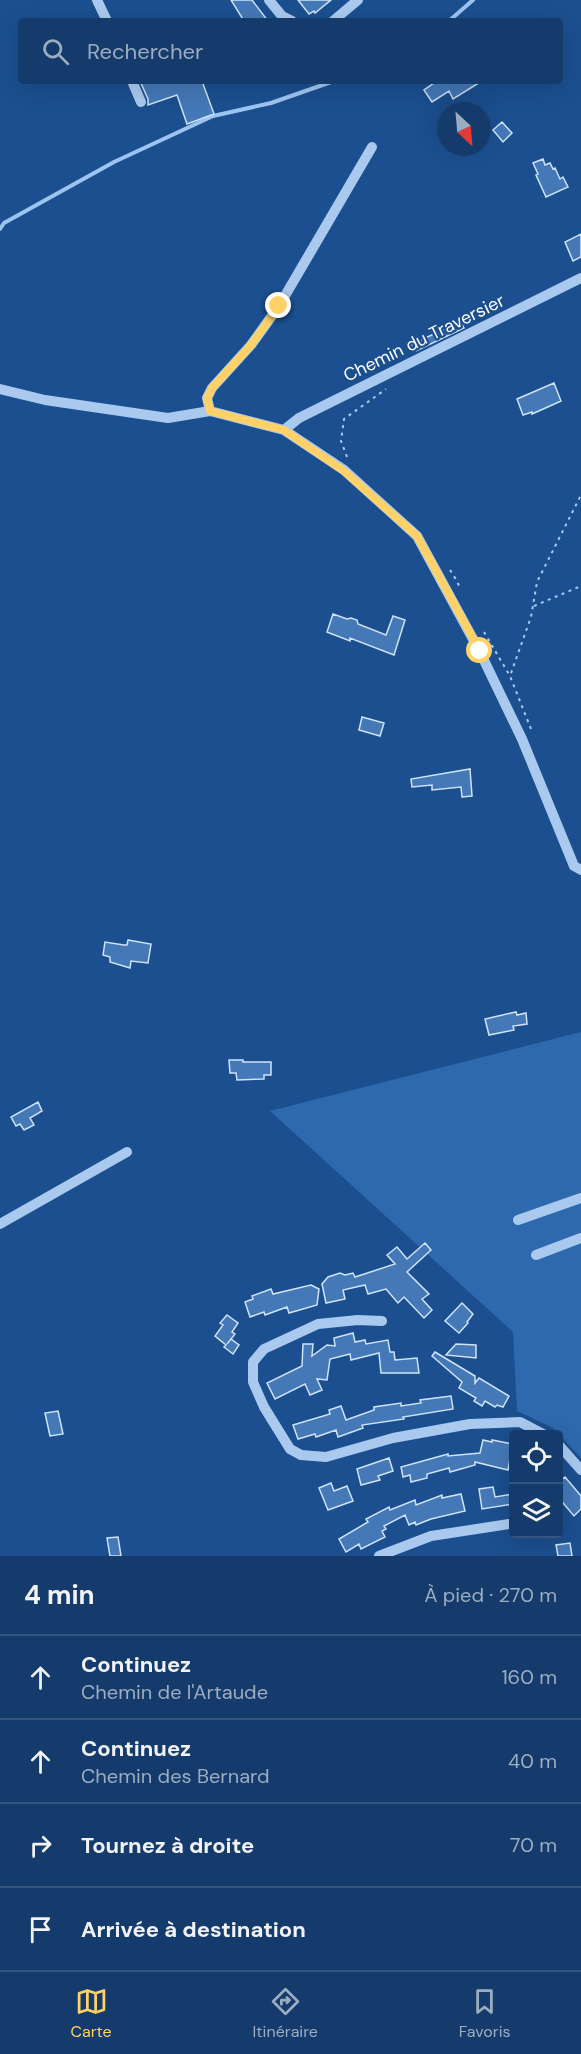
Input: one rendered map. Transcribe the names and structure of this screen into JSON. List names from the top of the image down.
{
  "streets": {
    "street": ["Chemin du Traversier"]
  },
  "north": "bottom right",
  "page": {
    "search": "Rechercher",
    "heading": ["4 min", "À pied · 270 m"],
    "list": [
      ["Continuez", "Chemin de l'Artaude", "160 m"],
      ["Continuez", "Chemin des Bernard", "40 m"],
      ["Tournez à droite", "70 m"],
      "Arrivée à destination"
    ],
    "nav": ["Carte", "Itinéraire", "Favoris"]
  }
}
